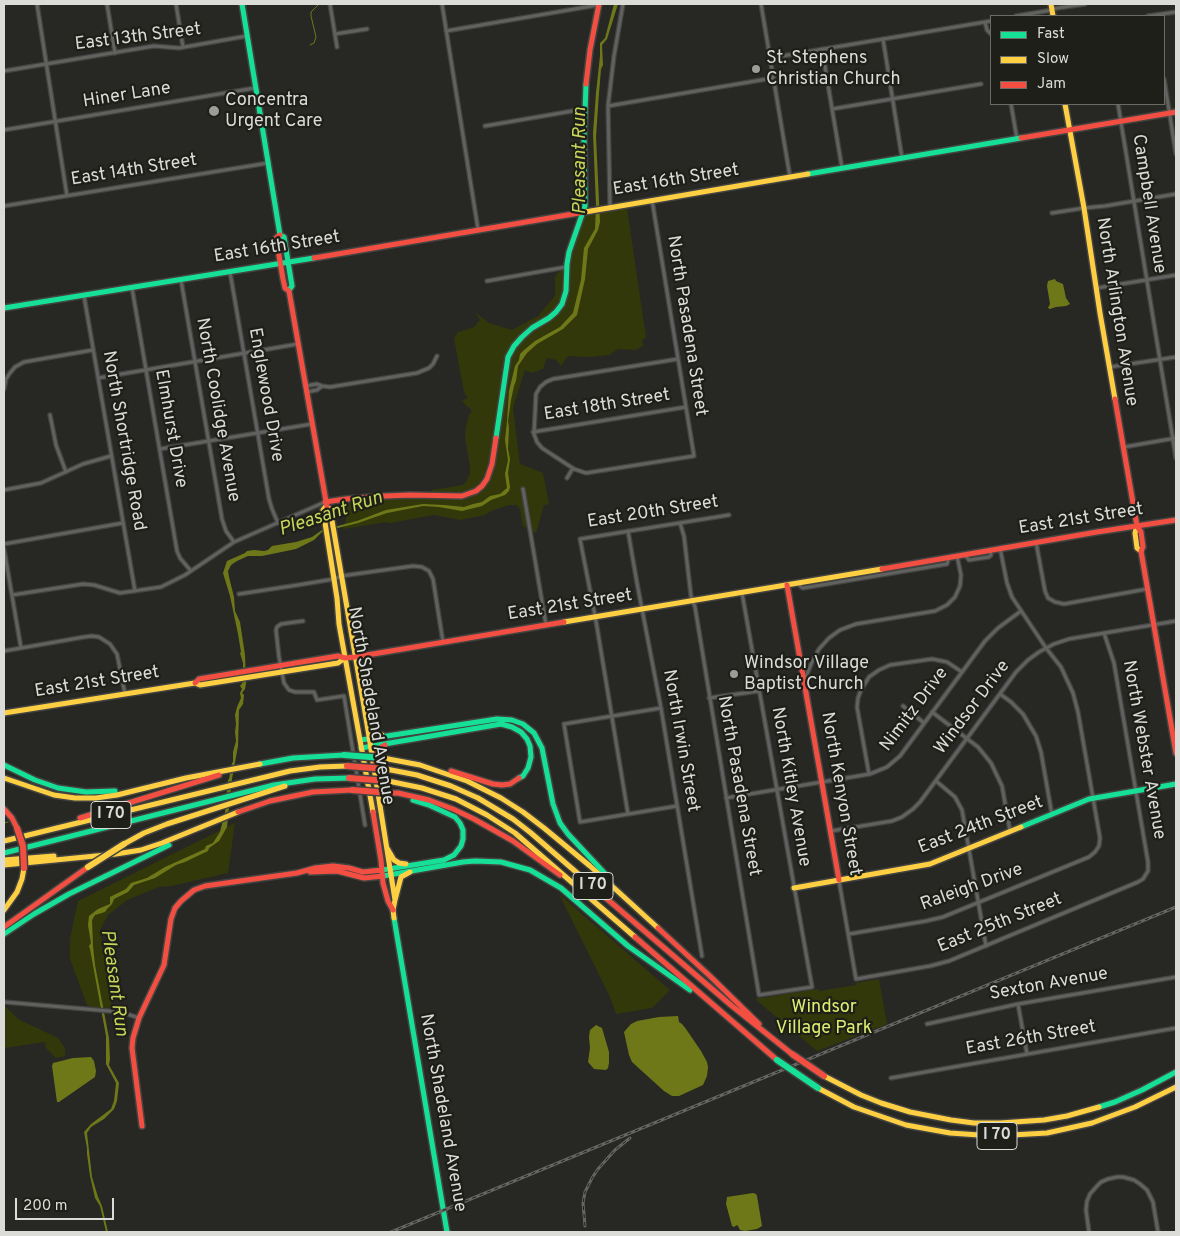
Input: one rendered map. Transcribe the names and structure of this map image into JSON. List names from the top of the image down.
{
  "streets": {
    "main road": [
      "East 16th Street",
      "North Arlington Avenue",
      "East 21st Street",
      "North Shadeland Avenue",
      "North Kenyon Street",
      "I 70",
      "East 24th Street"
    ],
    "street": [
      "East 13th Street",
      "Hiner Lane",
      "East 14th Street",
      "Campbell Avenue",
      "North Pasadena Street",
      "Englewood Drive",
      "East 18th Street",
      "North Coolidge Avenue",
      "Elmhurst Drive",
      "North Shortridge Road",
      "East 20th Street",
      "Windsor Drive",
      "Nimitz Drive",
      "North Irwin Street",
      "North Webster Avenue",
      "North Kitley Avenue",
      "Raleigh Drive",
      "East 25th Street",
      "Sexton Avenue",
      "East 26th Street"
    ]
  },
  "crossings": [
    ["East 13th Street", "North Shadeland Avenue"],
    ["Hiner Lane", "North Shadeland Avenue"],
    ["East 14th Street", "North Shadeland Avenue"],
    ["East 16th Street", "Campbell Avenue"],
    ["East 16th Street", "North Arlington Avenue"],
    ["East 16th Street", "North Pasadena Street"],
    ["East 16th Street", "Englewood Drive"],
    ["East 16th Street", "North Coolidge Avenue"],
    ["East 16th Street", "Elmhurst Drive"],
    ["East 16th Street", "North Shortridge Road"],
    ["East 16th Street", "North Shadeland Avenue"],
    ["North Arlington Avenue", "East 21st Street"],
    ["North Arlington Avenue", "Windsor Drive"],
    ["North Pasadena Street", "East 18th Street"],
    ["North Pasadena Street", "East 20th Street"],
    ["North Pasadena Street", "East 21st Street"],
    ["North Pasadena Street", "Nimitz Drive"],
    ["North Pasadena Street", "North Kitley Avenue"],
    ["East 20th Street", "East 21st Street"],
    ["East 20th Street", "North Irwin Street"],
    ["East 21st Street", "North Shadeland Avenue"],
    ["East 21st Street", "North Irwin Street"],
    ["East 21st Street", "North Kitley Avenue"],
    ["East 21st Street", "North Kenyon Street"],
    ["Windsor Drive", "North Webster Avenue"],
    ["Windsor Drive", "North Kenyon Street"],
    ["Nimitz Drive", "North Kitley Avenue"],
    ["Nimitz Drive", "North Kenyon Street"],
    ["North Webster Avenue", "East 24th Street"],
    ["North Webster Avenue", "East 25th Street"],
    ["North Kitley Avenue", "East 24th Street"],
    ["North Kenyon Street", "East 24th Street"],
    ["North Kenyon Street", "Raleigh Drive"],
    ["North Kenyon Street", "East 25th Street"],
    ["East 24th Street", "Raleigh Drive"]
  ],
  "water": ["Pleasant Run"],
  "parks": ["Windsor Village Park"],
  "places": ["St. Stephens Christian Church", "Concentra Urgent Care", "Windsor Village Baptist Church"],
  "legend": ["Fast", "Slow", "Jam"],
  "scale_bar": "200 m"
}
